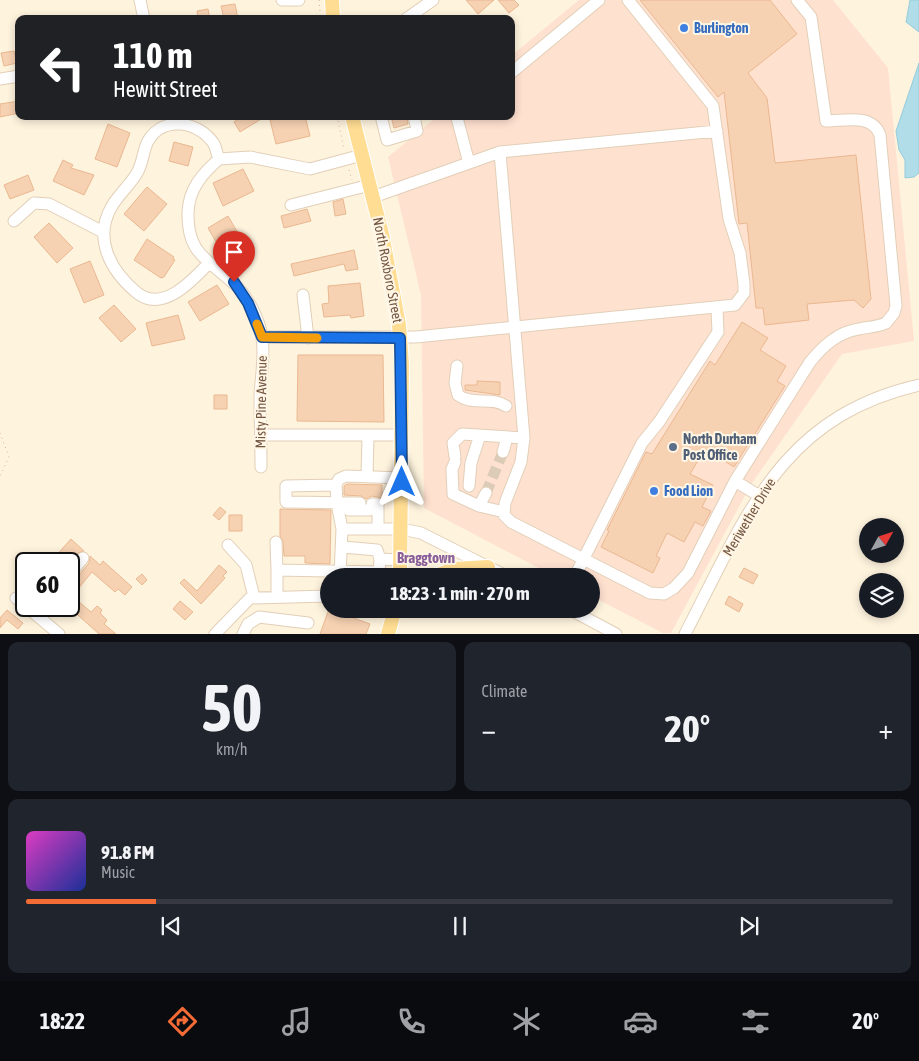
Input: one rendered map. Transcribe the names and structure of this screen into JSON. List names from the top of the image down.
{
  "streets": {
    "main road": ["North Roxboro Street"],
    "street": ["Misty Pine Avenue", "Meriwether Drive"]
  },
  "districts": ["Braggtown"],
  "places": ["Burlington", "North Durham Post Office", "Food Lion"],
  "north": "top right",
  "page": {
    "turn": ["110 m", "Hewitt Street"],
    "limit": "60",
    "trip": "18:23 · 1 min · 270 m",
    "tile": [
      ["50", "km/h"],
      "Climate"
    ],
    "heat": ["−", "20°", "+"],
    "song": ["91.8 FM", "Music"],
    "tabs": ["18:22", "20°"]
  }
}
